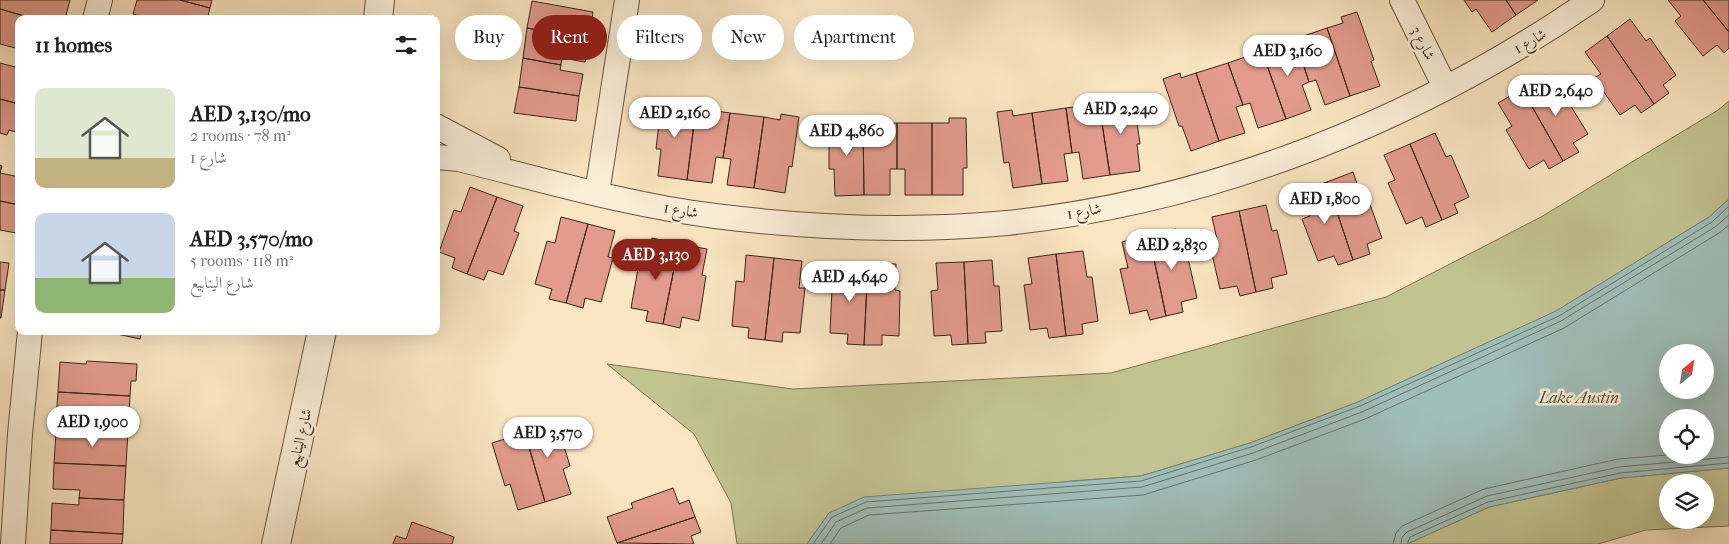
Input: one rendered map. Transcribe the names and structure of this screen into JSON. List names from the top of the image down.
{
  "streets": {
    "street": ["شارع 1", "شارع 3", "شارع الينابيع"]
  },
  "crossings": [
    ["شارع 1", "شارع 3"]
  ],
  "water": ["Lake Austin"],
  "north": "top right",
  "page": {
    "chip": [
      "Buy",
      "Rent",
      "Filters",
      "New",
      "Apartment"
    ],
    "heading": "11 homes",
    "price": [
      "AED 3,160",
      "AED 2,640",
      "AED 2,240",
      "AED 2,160",
      "AED 4,860",
      "AED 1,800",
      "AED 2,830",
      "AED 3,130",
      "AED 4,640",
      "AED 1,900",
      "AED 3,570"
    ],
    "list": [
      {
        "name": "AED 3,130/mo",
        "note": "2 rooms · 78 m² · شارع 1"
      },
      {
        "name": "AED 3,570/mo",
        "note": "5 rooms · 118 m² · شارع الينابيع"
      }
    ]
  }
}
